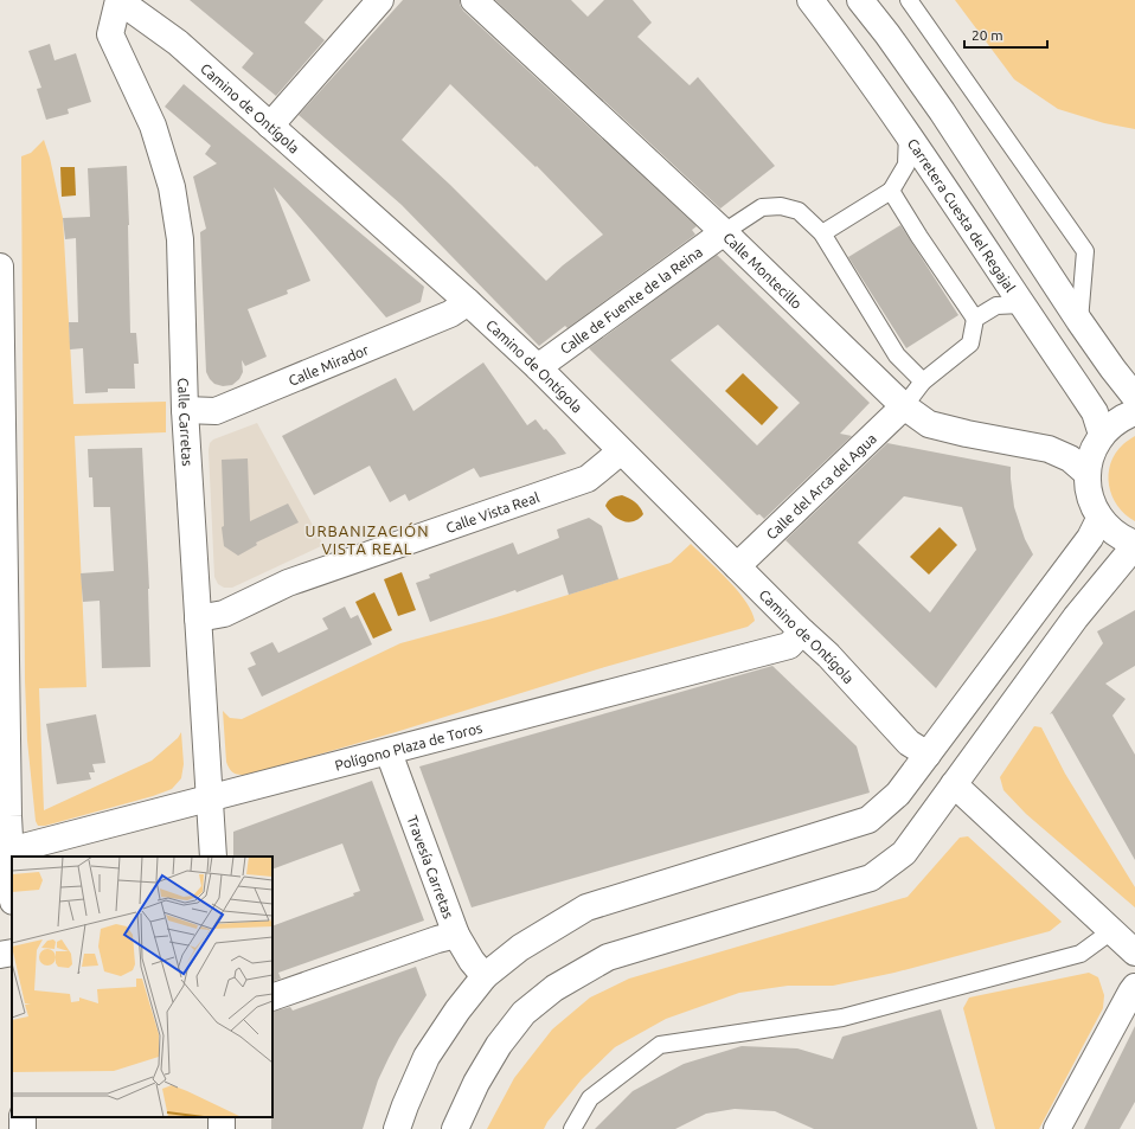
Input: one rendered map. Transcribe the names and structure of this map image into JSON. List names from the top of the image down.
{
  "streets": {
    "street": [
      "Camino de Ontígola",
      "Carretera Cuesta del Regajal",
      "Calle Montecillo",
      "Calle de Fuente de la Reina",
      "Calle Mirador",
      "Calle Carretas",
      "Calle del Arca del Agua",
      "Calle Vista Real",
      "Polígono Plaza de Toros",
      "Travesía Carretas"
    ]
  },
  "crossings": [
    ["Camino de Ontígola", "Calle de Fuente de la Reina"],
    ["Camino de Ontígola", "Calle Mirador"],
    ["Camino de Ontígola", "Calle Carretas"],
    ["Camino de Ontígola", "Calle del Arca del Agua"],
    ["Camino de Ontígola", "Calle Vista Real"],
    ["Camino de Ontígola", "Polígono Plaza de Toros"],
    ["Calle Montecillo", "Calle de Fuente de la Reina"],
    ["Calle Montecillo", "Calle del Arca del Agua"],
    ["Calle Mirador", "Calle Carretas"],
    ["Calle Carretas", "Calle Vista Real"],
    ["Calle Carretas", "Polígono Plaza de Toros"],
    ["Polígono Plaza de Toros", "Travesía Carretas"]
  ],
  "districts": ["URBANIZACIÓN VISTA REAL"],
  "scale_bar": "20 m"
}
